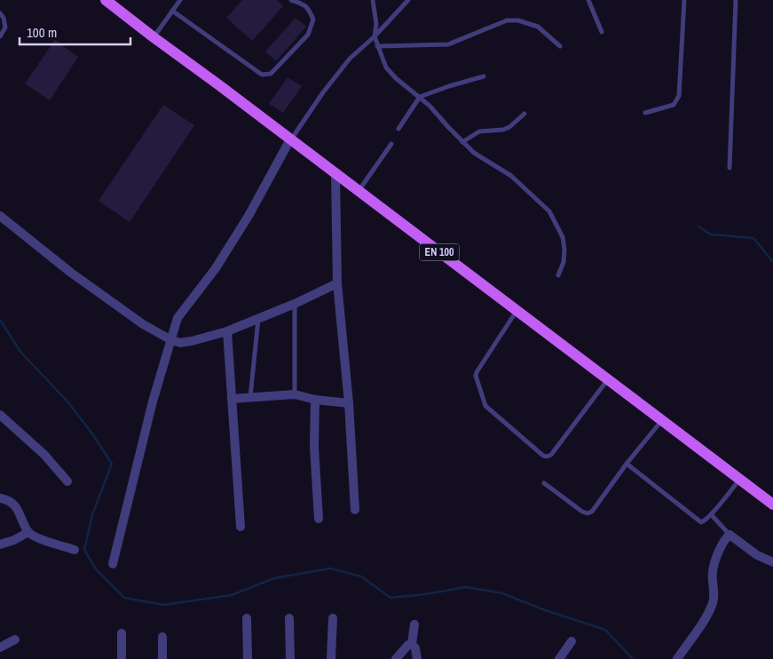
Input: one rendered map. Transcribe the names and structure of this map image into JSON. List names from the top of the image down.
{
  "streets": {
    "main road": ["EN 100"]
  },
  "scale_bar": "100 m"
}
